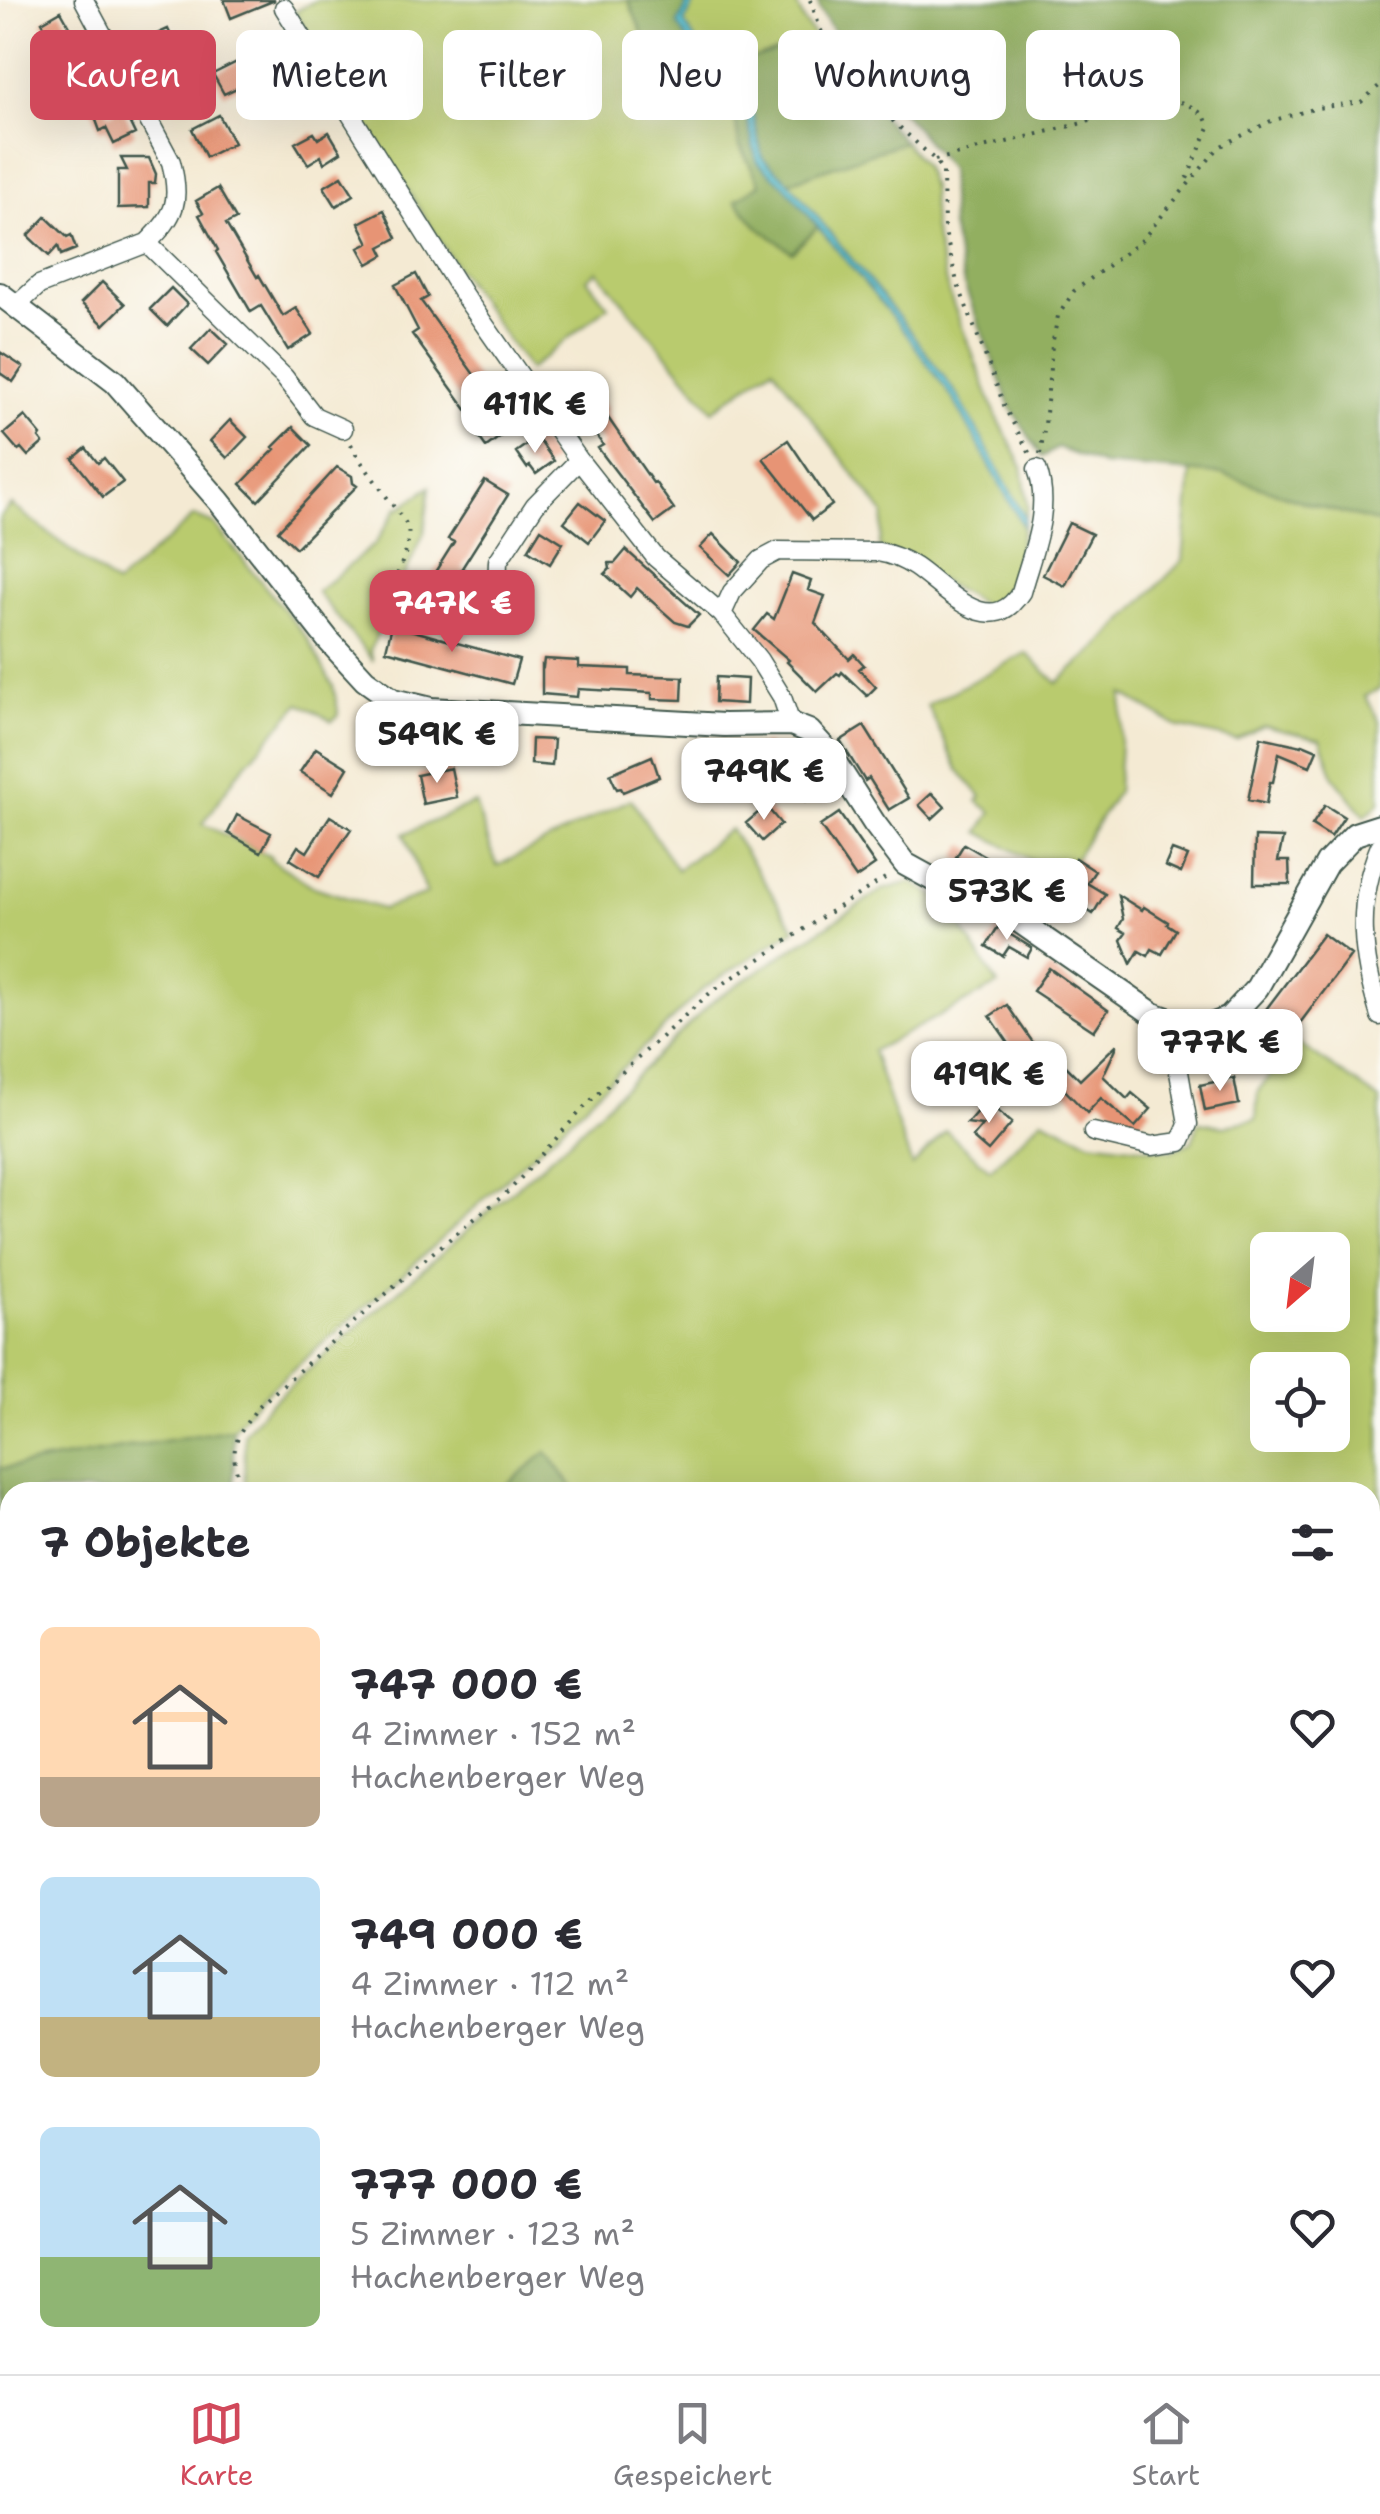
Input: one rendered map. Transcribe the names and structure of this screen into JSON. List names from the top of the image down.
{
  "north": "bottom left",
  "page": {
    "chip": [
      "Kaufen",
      "Mieten",
      "Filter",
      "Neu",
      "Wohnung",
      "Haus"
    ],
    "price": [
      "411K €",
      "747K €",
      "549K €",
      "749K €",
      "573K €",
      "777K €",
      "419K €"
    ],
    "heading": "7 Objekte",
    "list": [
      {
        "name": "747 000 €",
        "note": "4 Zimmer · 152 m² · Hachenberger Weg"
      },
      {
        "name": "749 000 €",
        "note": "4 Zimmer · 112 m² · Hachenberger Weg"
      },
      {
        "name": "777 000 €",
        "note": "5 Zimmer · 123 m² · Hachenberger Weg"
      }
    ],
    "tabs": ["Karte", "Gespeichert", "Start"]
  }
}
